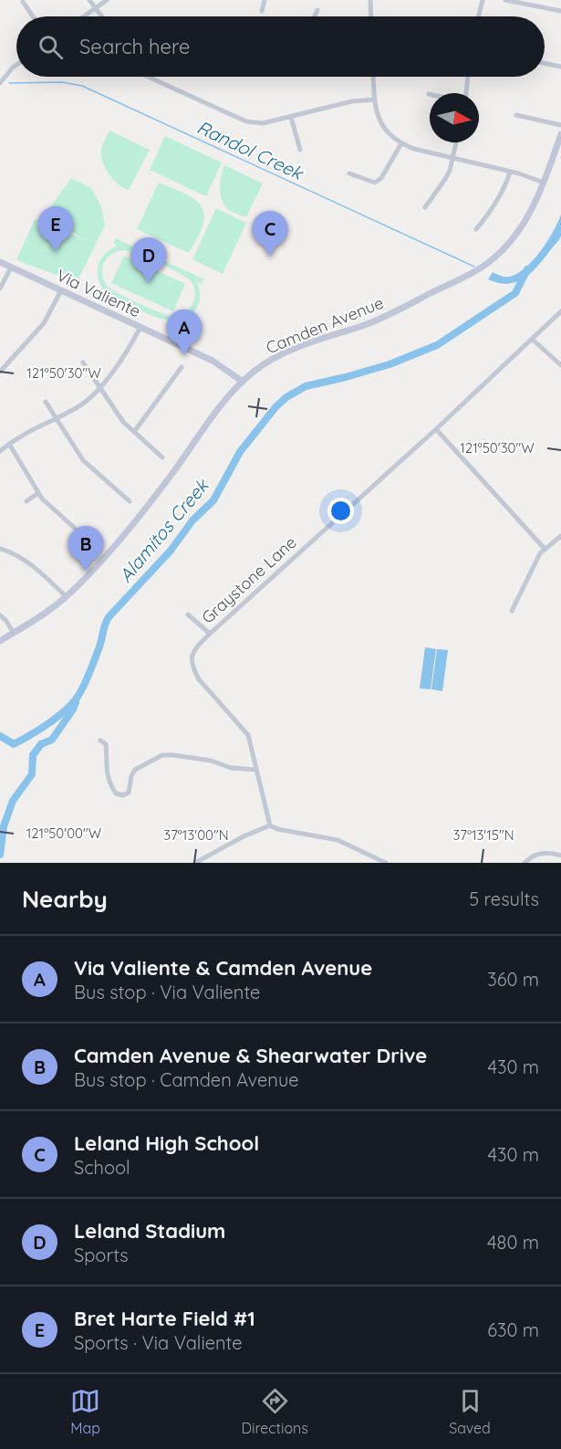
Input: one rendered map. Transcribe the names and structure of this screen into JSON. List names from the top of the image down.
{
  "streets": {
    "street": ["Via Valiente", "Camden Avenue", "Graystone Lane"]
  },
  "crossings": [
    ["Via Valiente", "Camden Avenue"]
  ],
  "water": ["Randol Creek", "Alamitos Creek"],
  "north": "right",
  "page": {
    "search": "Search here",
    "pins": [
      "E",
      "C",
      "D",
      "A",
      "B"
    ],
    "heading": ["Nearby", "5 results"],
    "list": [
      {
        "mark": "A",
        "name": "Via Valiente & Camden Avenue",
        "note": "Bus stop · Via Valiente",
        "value": "360 m"
      },
      {
        "mark": "B",
        "name": "Camden Avenue & Shearwater Drive",
        "note": "Bus stop · Camden Avenue",
        "value": "430 m"
      },
      {
        "mark": "C",
        "name": "Leland High School",
        "note": "School",
        "value": "430 m"
      },
      {
        "mark": "D",
        "name": "Leland Stadium",
        "note": "Sports",
        "value": "480 m"
      },
      {
        "mark": "E",
        "name": "Bret Harte Field #1",
        "note": "Sports · Via Valiente",
        "value": "630 m"
      }
    ],
    "nav": ["Map", "Directions", "Saved"]
  },
  "coordinates": [
    "121°50'30\"W",
    "121°50'00\"W",
    "37°13'00\"N",
    "37°13'15\"N"
  ]
}
